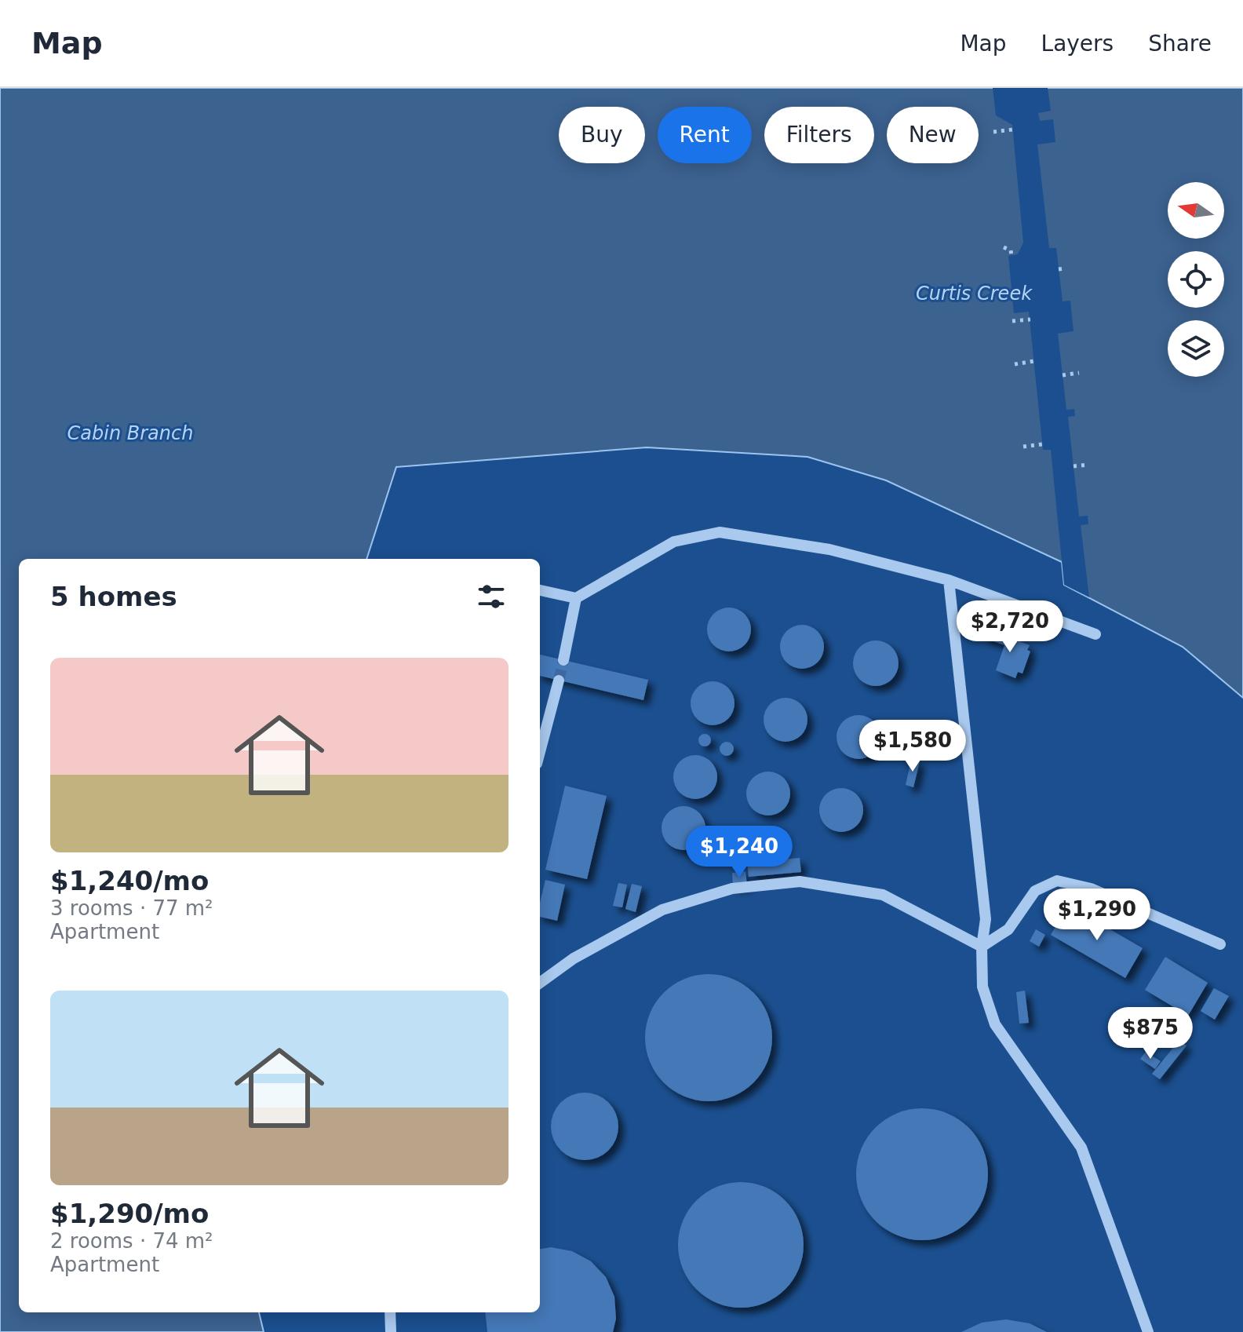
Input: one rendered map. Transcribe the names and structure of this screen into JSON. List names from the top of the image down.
{
  "water": ["Curtis Creek", "Cabin Branch"],
  "north": "left",
  "page": {
    "header": "Map",
    "nav": ["Map", "Layers", "Share"],
    "chip": [
      "Buy",
      "Rent",
      "Filters",
      "New"
    ],
    "heading": "5 homes",
    "price": [
      "$2,720",
      "$1,580",
      "$1,240",
      "$1,290",
      "$875"
    ],
    "list": [
      {
        "name": "$1,240/mo",
        "note": "3 rooms · 77 m² · Apartment"
      },
      {
        "name": "$1,290/mo",
        "note": "2 rooms · 74 m² · Apartment"
      }
    ]
  }
}
